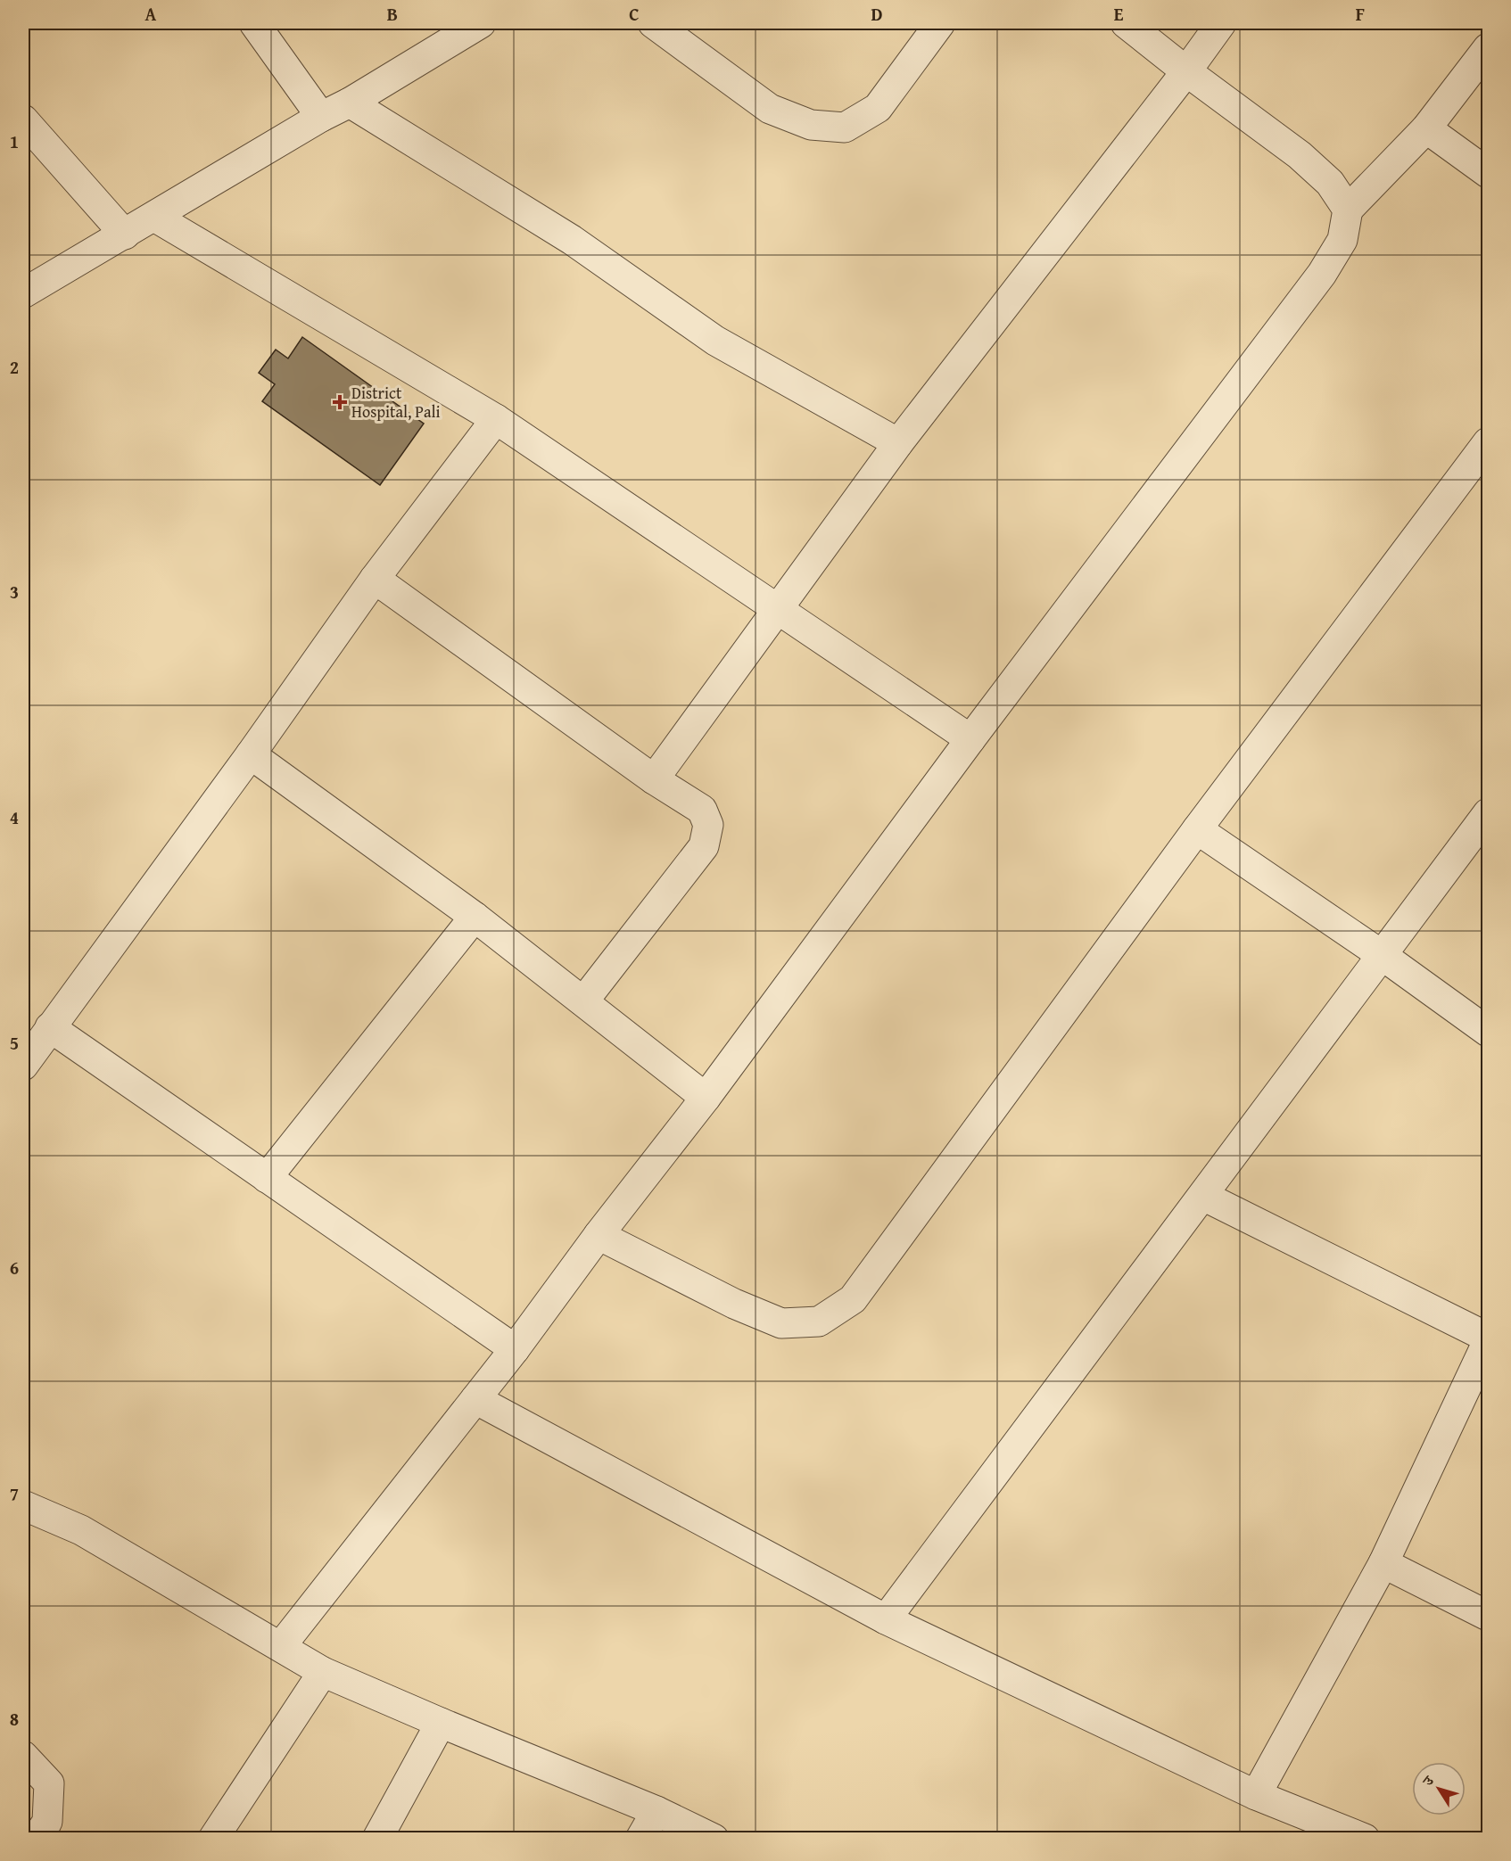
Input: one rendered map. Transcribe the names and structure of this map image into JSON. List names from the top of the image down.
{
  "places": {
    "health": ["District Hospital, Pali"]
  },
  "north": "top left",
  "grid": {
    "columns": [
      "A",
      "B",
      "C",
      "D",
      "E",
      "F"
    ],
    "rows": [
      "1",
      "2",
      "3",
      "4",
      "5",
      "6",
      "7",
      "8"
    ]
  }
}
